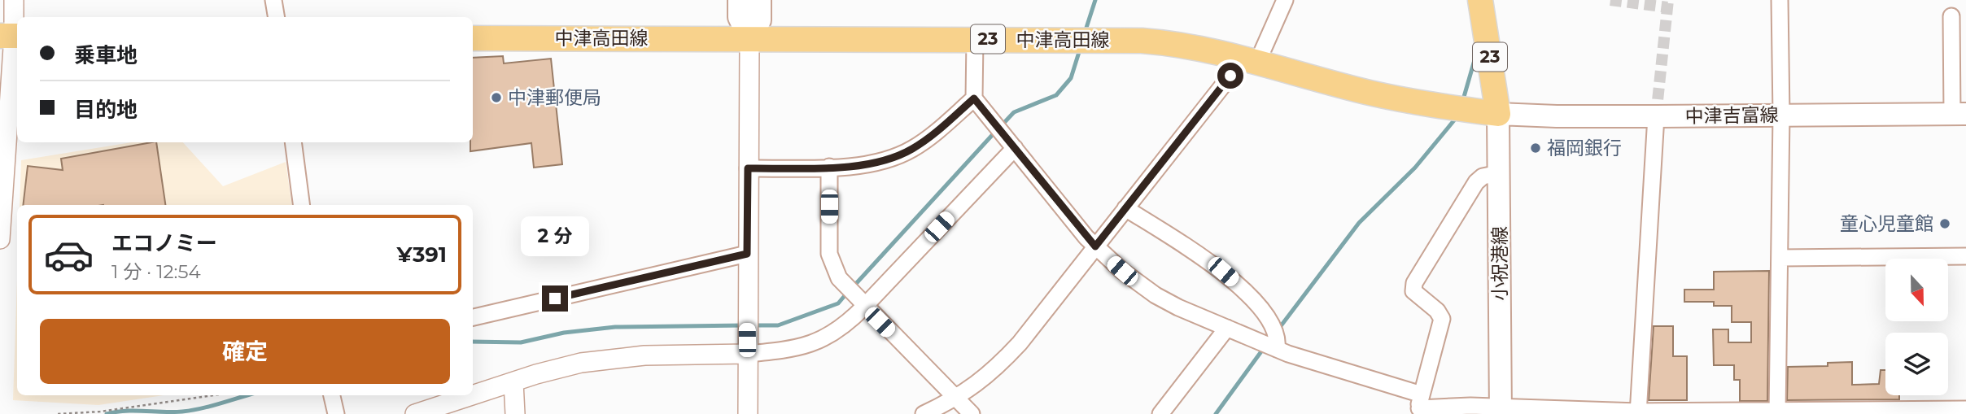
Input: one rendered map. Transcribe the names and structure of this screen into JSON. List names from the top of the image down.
{
  "streets": {
    "main road": [
      "中津高田線",
      "23",
      "中津吉富線",
      "小祝港線"
    ]
  },
  "crossings": [
    ["中津高田線", "23"],
    ["中津高田線", "中津吉富線"],
    ["中津高田線", "小祝港線"],
    ["23", "中津吉富線"],
    ["23", "小祝港線"],
    ["中津吉富線", "小祝港線"]
  ],
  "places": ["中津郵便局", "福岡銀行", "童心児童館"],
  "north": "bottom",
  "page": {
    "banner": ["乗車地", "目的地"],
    "list": [
      {
        "name": "エコノミー",
        "note": "1 分 · 12:54",
        "value": "¥391"
      }
    ],
    "bubble": "2 分",
    "buttons": "確定"
  }
}
